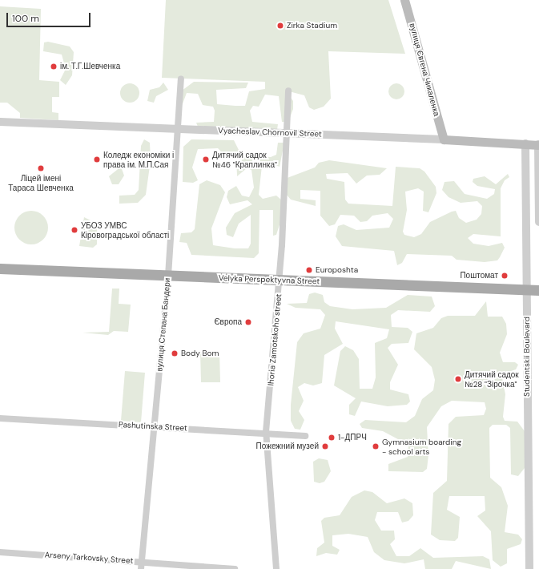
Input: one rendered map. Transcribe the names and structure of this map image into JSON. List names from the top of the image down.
{
  "streets": {
    "main road": ["вулиця Євгена Чикаленка", "Vyacheslav Chornovil Street", "Velyka Perspektyvna Street"],
    "street": [
      "вулиця Степана Бандери",
      "Ihoria Zamotskoho street",
      "Studentskii Boulevard",
      "Pashutinska Street",
      "Arseny Tarkovsky Street"
    ]
  },
  "crossings": [
    ["вулиця Євгена Чикаленка", "Vyacheslav Chornovil Street"],
    ["Vyacheslav Chornovil Street", "вулиця Степана Бандери"],
    ["Vyacheslav Chornovil Street", "Ihoria Zamotskoho street"],
    ["Vyacheslav Chornovil Street", "Studentskii Boulevard"],
    ["Velyka Perspektyvna Street", "вулиця Степана Бандери"],
    ["Velyka Perspektyvna Street", "Ihoria Zamotskoho street"],
    ["Velyka Perspektyvna Street", "Studentskii Boulevard"],
    ["вулиця Степана Бандери", "Pashutinska Street"],
    ["вулиця Степана Бандери", "Arseny Tarkovsky Street"],
    ["Ihoria Zamotskoho street", "Pashutinska Street"]
  ],
  "places": [
    "Zirka Stadium",
    "ім. Т.Г.Шевченка",
    "Коледж економіки і права ім. М.П.Сая",
    "Дитячий садок №46 \"Краплинка\"",
    "Ліцей імені Тараса Шевченка",
    "УБОЗ УМВС Кіровоградської області",
    "Europoshta",
    "Поштомат",
    "Європа",
    "Body Bom",
    "Дитячий садок №28 \"Зірочка\"",
    "1-ДПРЧ",
    "Пожежний музей",
    "Gymnasium boarding - school arts"
  ],
  "scale_bar": "100 m"
}
